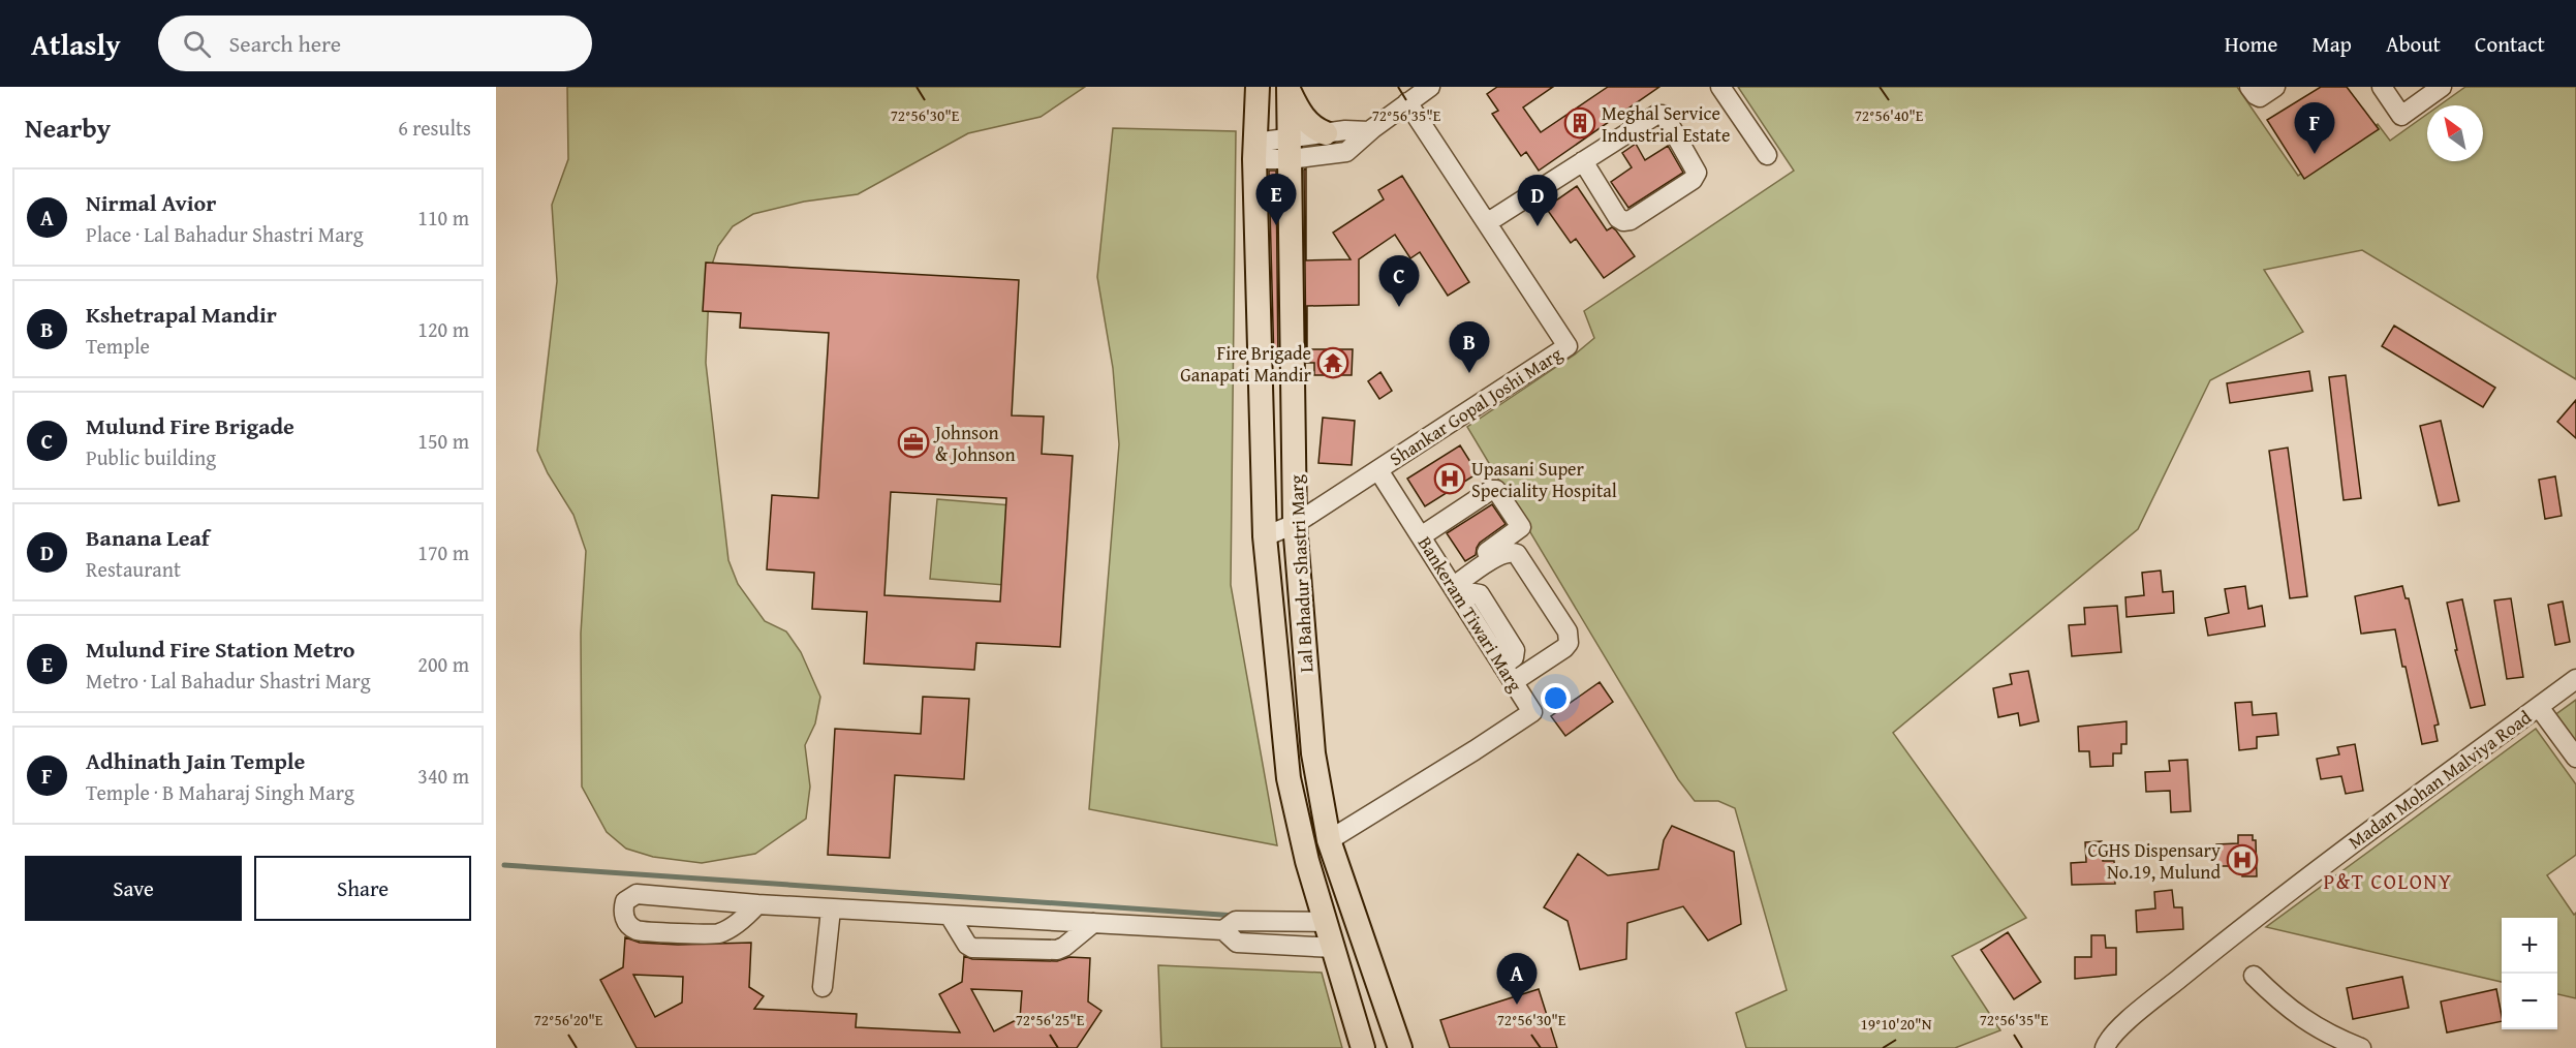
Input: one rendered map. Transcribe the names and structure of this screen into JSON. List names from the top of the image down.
{
  "streets": {
    "main road": ["Lal Bahadur Shastri Marg"],
    "street": ["Shankar Gopal Joshi Marg", "Bankeram Tiwari Marg", "Madan Mohan Malviya Road"]
  },
  "crossings": [
    ["Shankar Gopal Joshi Marg", "Lal Bahadur Shastri Marg"],
    ["Shankar Gopal Joshi Marg", "Bankeram Tiwari Marg"],
    ["Lal Bahadur Shastri Marg", "Bankeram Tiwari Marg"]
  ],
  "districts": ["P&T COLONY"],
  "places": {
    "building": ["Meghal Service Industrial Estate"],
    "temple": ["Fire Brigade Ganapati Mandir"],
    "office": ["Johnson & Johnson"],
    "hospital": ["Upasani Super Speciality Hospital", "CGHS Dispensary No.19, Mulund"]
  },
  "north": "top left",
  "page": {
    "header": "Atlasly",
    "search": "Search here",
    "nav": [
      "Home",
      "Map",
      "About",
      "Contact"
    ],
    "heading": ["Nearby", "6 results"],
    "pins": [
      "F",
      "E",
      "D",
      "C",
      "B",
      "A"
    ],
    "list": [
      {
        "mark": "A",
        "name": "Nirmal Avior",
        "note": "Place · Lal Bahadur Shastri Marg",
        "value": "110 m"
      },
      {
        "mark": "B",
        "name": "Kshetrapal Mandir",
        "note": "Temple",
        "value": "120 m"
      },
      {
        "mark": "C",
        "name": "Mulund Fire Brigade",
        "note": "Public building",
        "value": "150 m"
      },
      {
        "mark": "D",
        "name": "Banana Leaf",
        "note": "Restaurant",
        "value": "170 m"
      },
      {
        "mark": "E",
        "name": "Mulund Fire Station Metro",
        "note": "Metro · Lal Bahadur Shastri Marg",
        "value": "200 m"
      },
      {
        "mark": "F",
        "name": "Adhinath Jain Temple",
        "note": "Temple · B Maharaj Singh Marg",
        "value": "340 m"
      }
    ],
    "buttons": ["Save", "Share"],
    "map_buttons": ["+", "−"]
  },
  "coordinates": [
    "72°56'30\"E",
    "72°56'35\"E",
    "72°56'40\"E",
    "72°56'20\"E",
    "72°56'25\"E",
    "19°10'20\"N"
  ]
}
